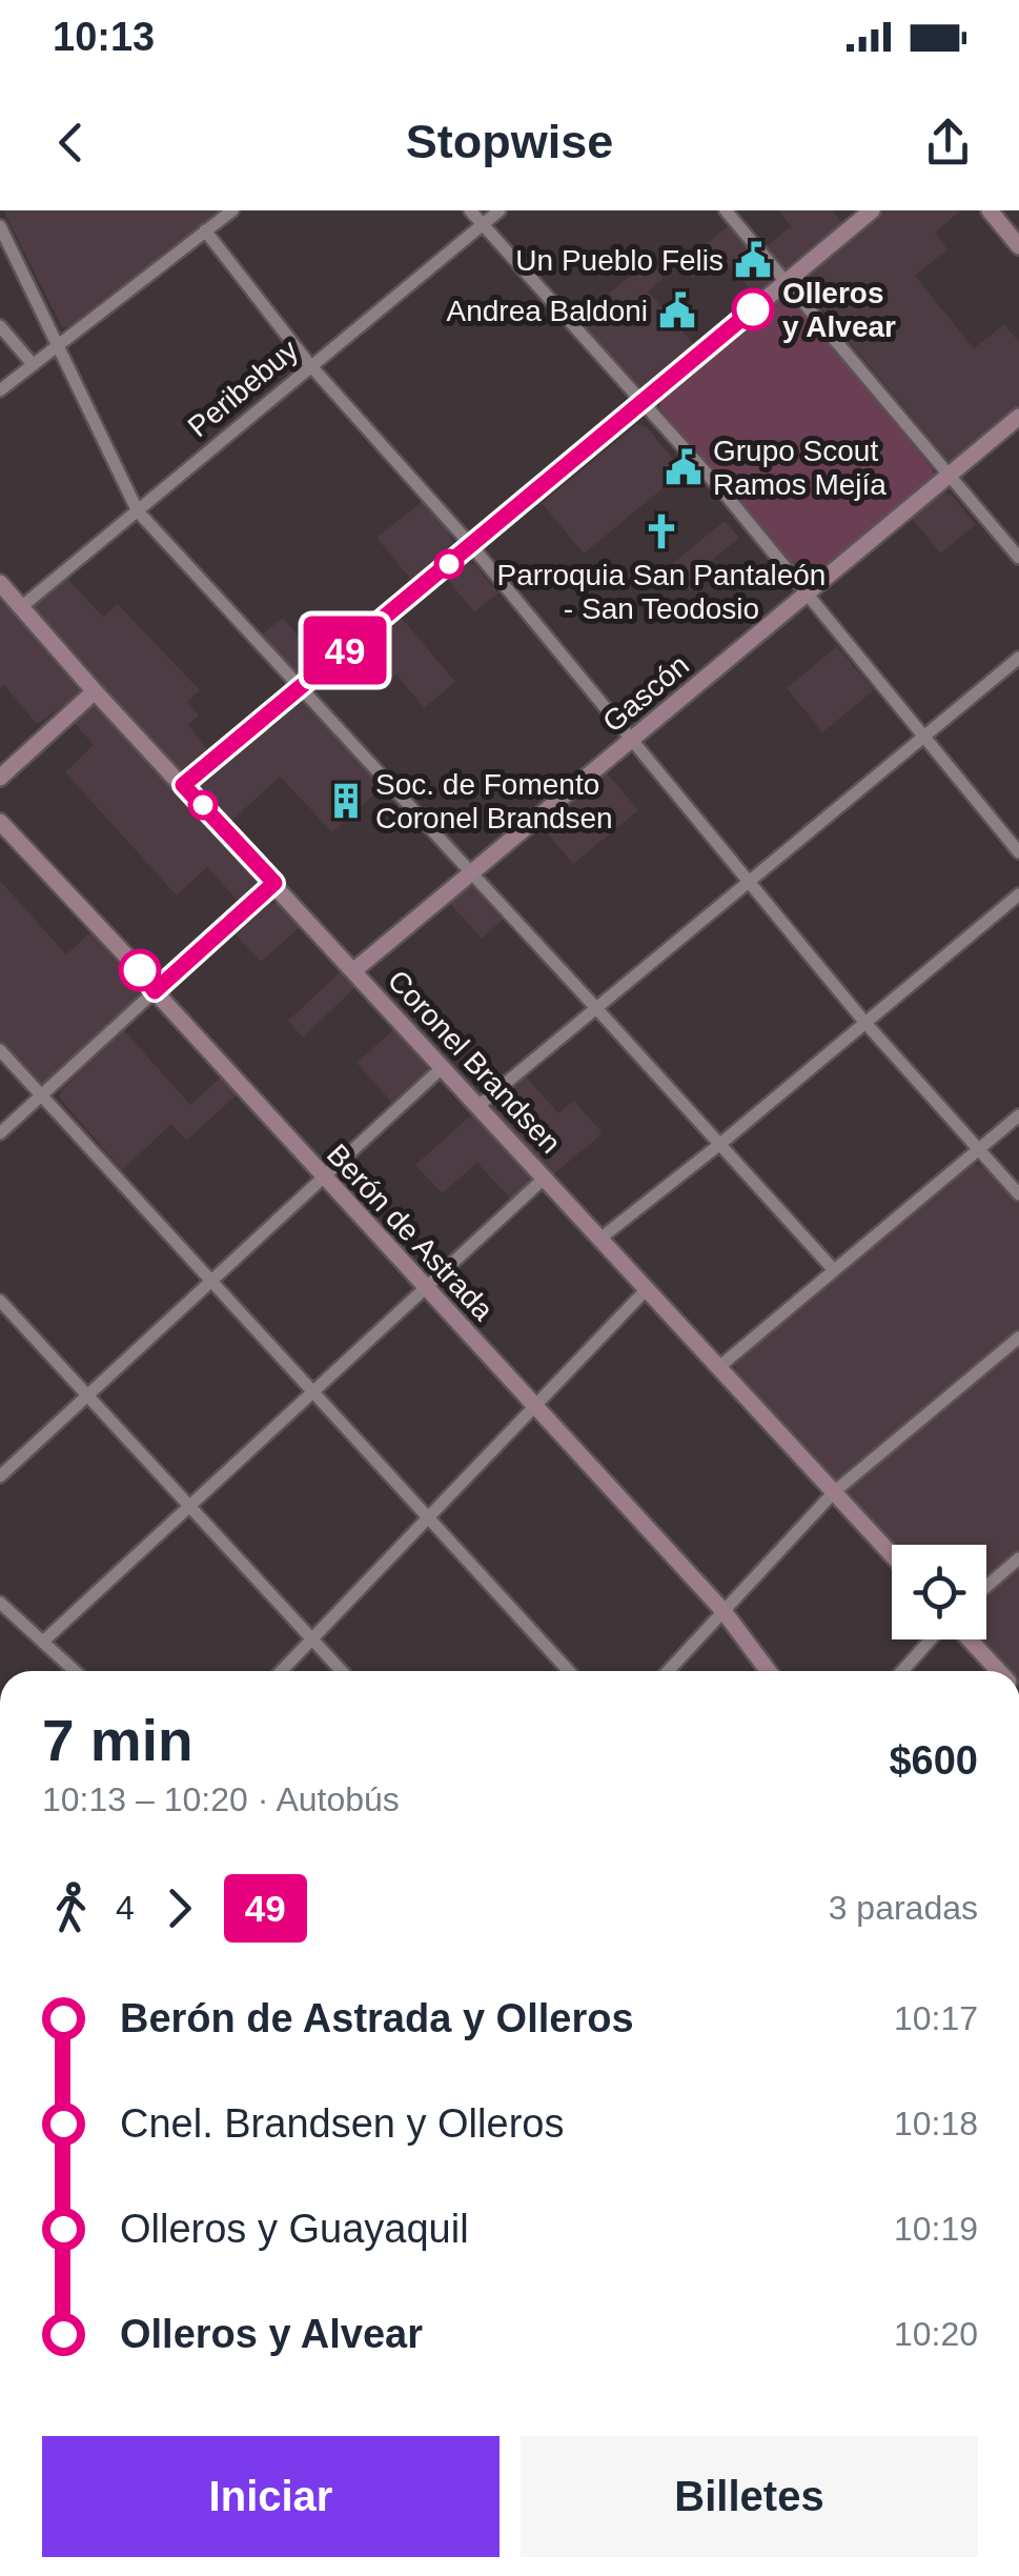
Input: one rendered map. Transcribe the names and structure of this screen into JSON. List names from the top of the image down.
{
  "streets": {
    "street": [
      "Peribebuy",
      "Gascón",
      "Coronel Brandsen",
      "Berón de Astrada"
    ]
  },
  "crossings": [
    ["Peribebuy", "Coronel Brandsen"],
    ["Gascón", "Coronel Brandsen"]
  ],
  "places": {
    "public building": ["Un Pueblo Felis", "Andrea Baldoni", "Grupo Scout Ramos Mejía"],
    "other": ["Olleros y Alvear"],
    "church": ["Parroquia San Pantaleón - San Teodosio"],
    "building": ["Soc. de Fomento Coronel Brandsen"]
  },
  "lines": ["bus line 49"],
  "page": {
    "status": "10:13",
    "header": "Stopwise",
    "on_map": "49",
    "heading": ["7 min", "10:13 – 10:20 · Autobús", "$600"],
    "legs": ["4", "49", "3 paradas"],
    "list": [
      {
        "name": "Berón de Astrada y Olleros",
        "value": "10:17"
      },
      {
        "name": "Cnel. Brandsen y Olleros",
        "value": "10:18"
      },
      {
        "name": "Olleros y Guayaquil",
        "value": "10:19"
      },
      {
        "name": "Olleros y Alvear",
        "value": "10:20"
      }
    ],
    "buttons": ["Iniciar", "Billetes"]
  }
}
